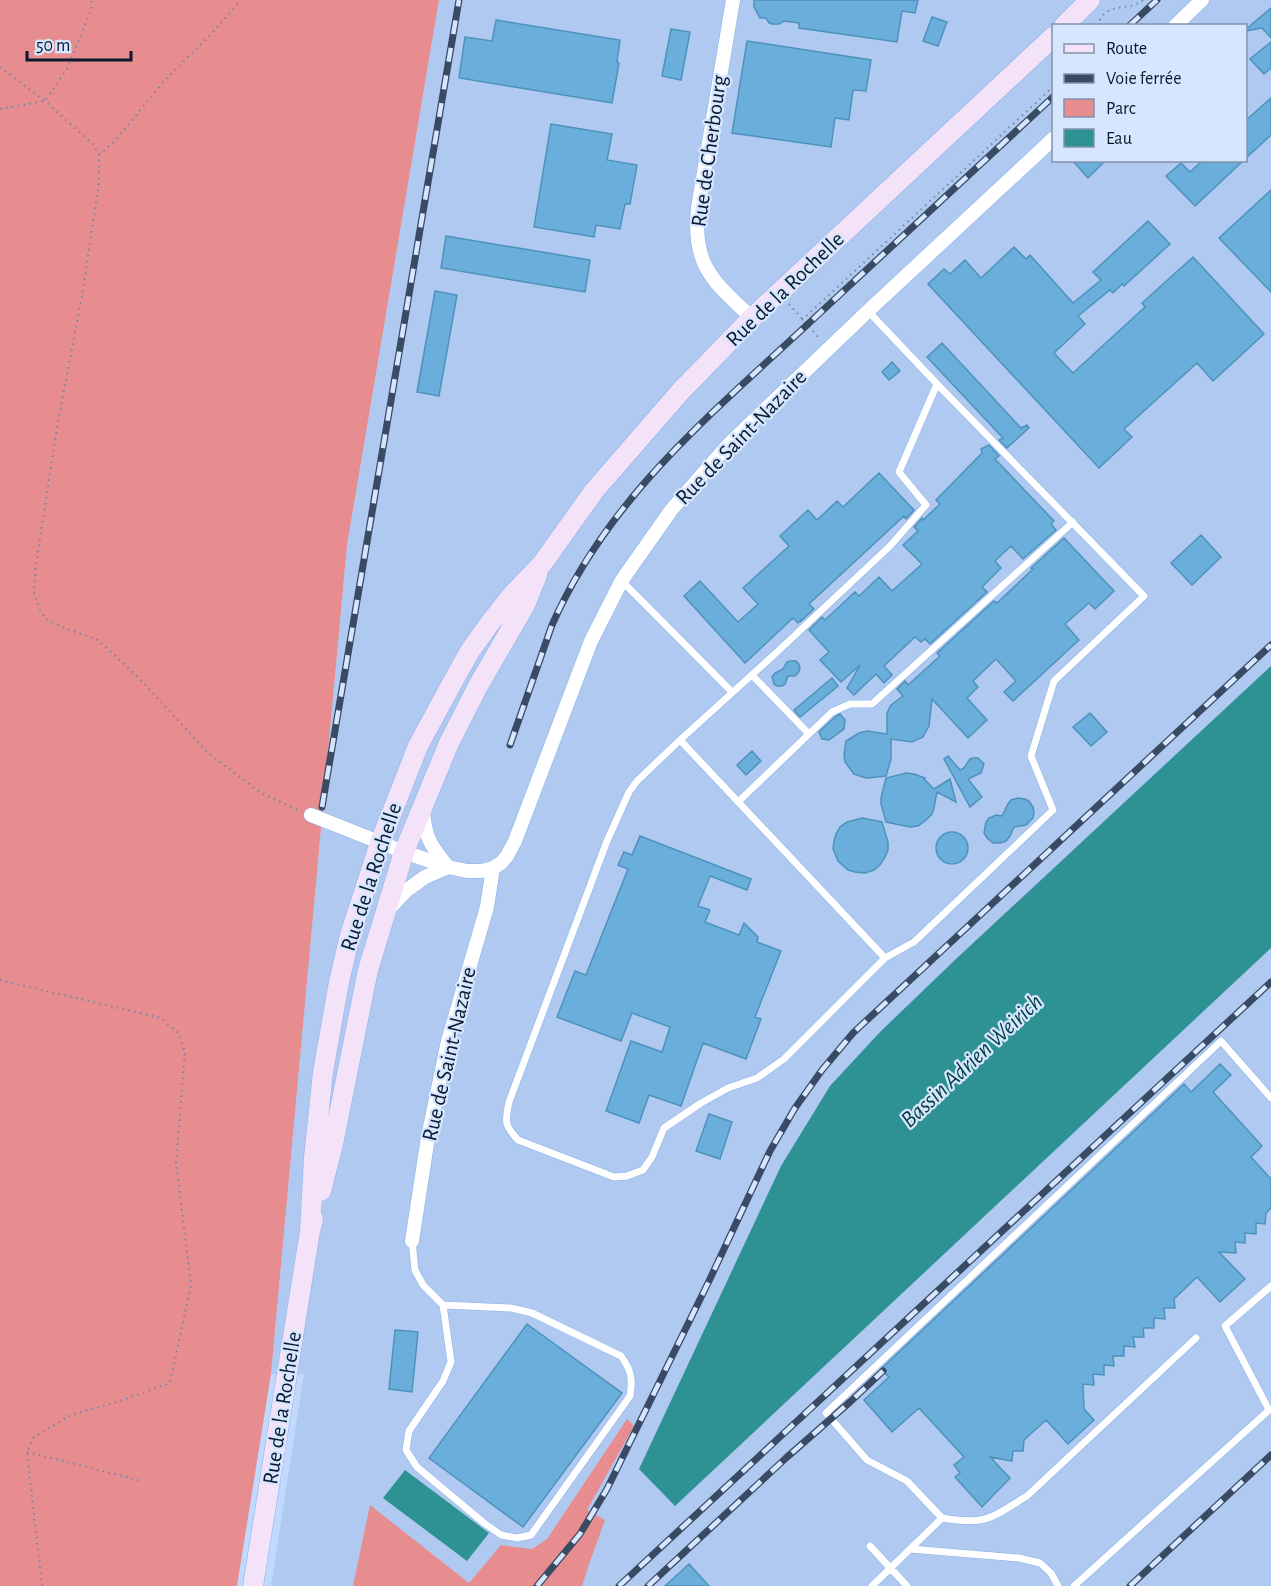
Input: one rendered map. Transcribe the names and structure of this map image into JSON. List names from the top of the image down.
{
  "streets": {
    "main road": ["Rue de la Rochelle"],
    "street": ["Rue de Cherbourg", "Rue de Saint-Nazaire"]
  },
  "crossings": [
    ["Rue de Cherbourg", "Rue de la Rochelle"]
  ],
  "water": ["Bassin Adrien Weirich"],
  "legend": [
    "Route",
    "Voie ferrée",
    "Parc",
    "Eau"
  ],
  "scale_bar": "50 m"
}
